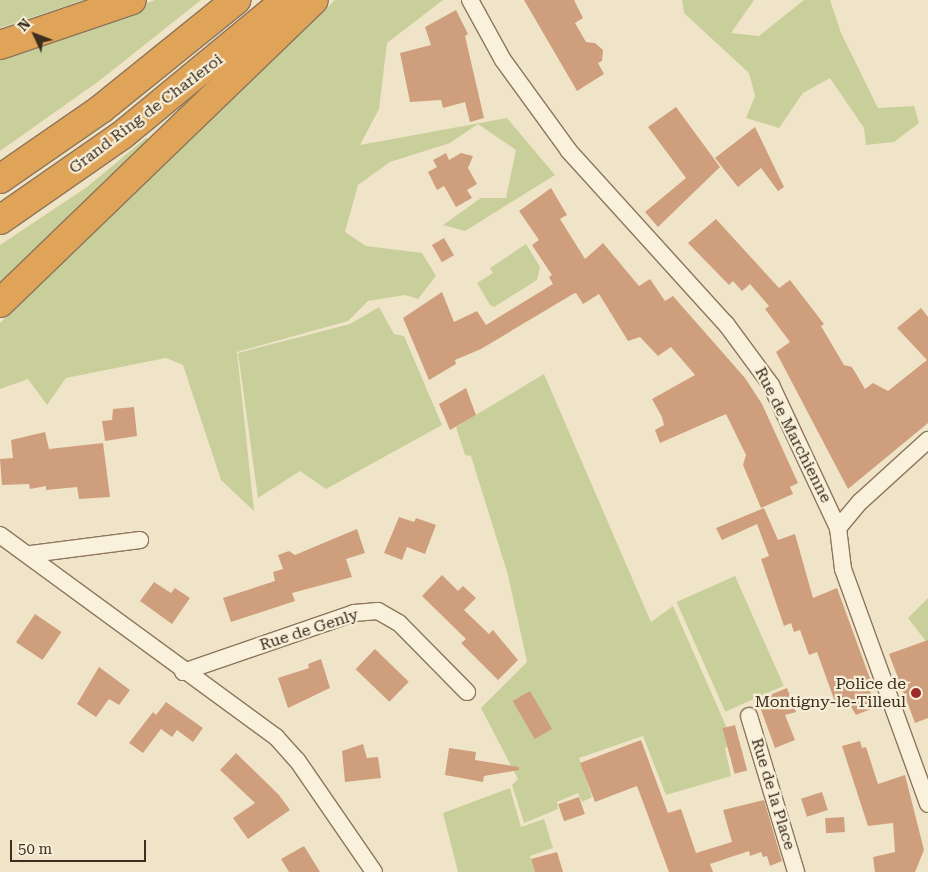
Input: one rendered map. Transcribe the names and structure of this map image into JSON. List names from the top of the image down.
{
  "streets": {
    "highway": ["Grand Ring de Charleroi"],
    "street": ["Rue de Marchienne", "Rue de Genly", "Rue de la Place"]
  },
  "places": ["Police de Montigny-le-Tilleul"],
  "scale_bar": "50 m",
  "north": "top left"
}
